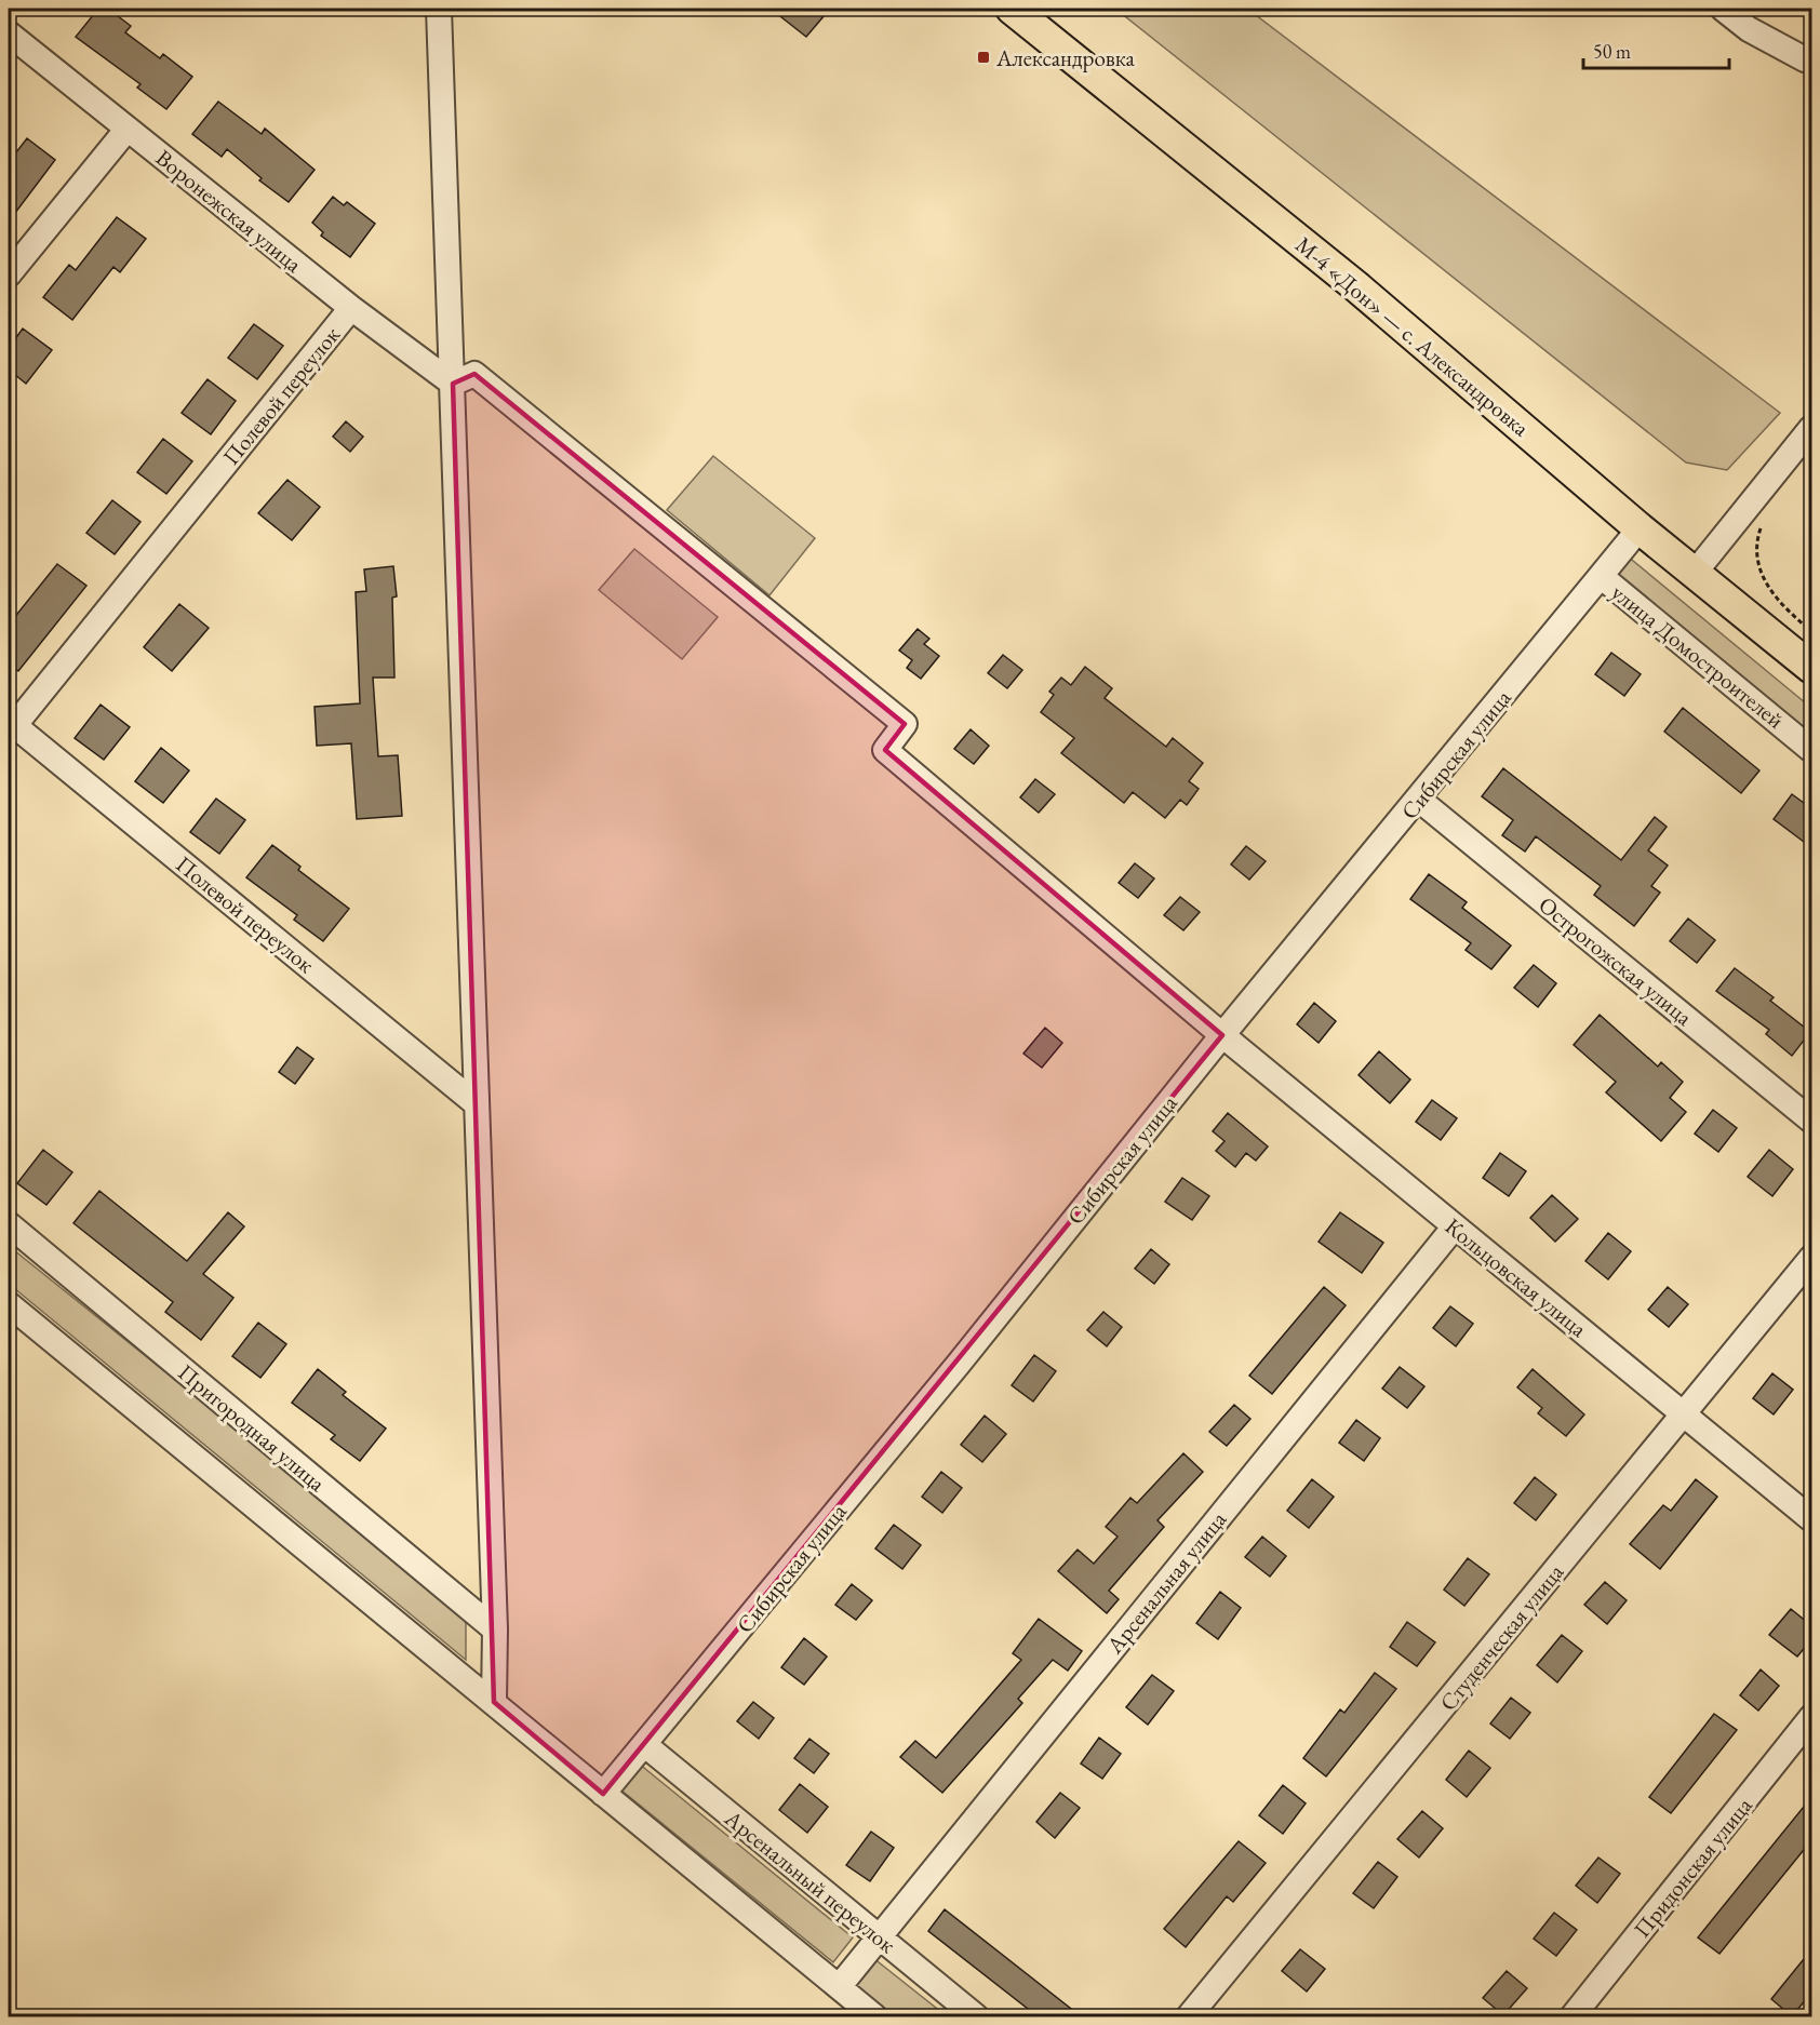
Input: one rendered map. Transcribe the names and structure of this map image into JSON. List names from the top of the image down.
{
  "streets": {
    "main road": ["М-4 «Дон» — с. Александровка"],
    "street": [
      "Воронежская улица",
      "Полевой переулок",
      "улица Домостроителей",
      "Сибирская улица",
      "Острогожская улица",
      "Кольцовская улица",
      "Пригородная улица",
      "Арсенальная улица",
      "Студенческая улица",
      "Придонская улица",
      "Арсенальный переулок"
    ]
  },
  "crossings": [
    ["Воронежская улица", "Полевой переулок"],
    ["Воронежская улица", "Кольцовская улица"],
    ["М-4 «Дон» — с. Александровка", "улица Домостроителей"],
    ["улица Домостроителей", "Сибирская улица"],
    ["Сибирская улица", "Острогожская улица"],
    ["Сибирская улица", "Кольцовская улица"],
    ["Сибирская улица", "Арсенальный переулок"],
    ["Кольцовская улица", "Арсенальная улица"],
    ["Кольцовская улица", "Студенческая улица"],
    ["Арсенальная улица", "Арсенальный переулок"]
  ],
  "places": {
    "transit": ["Александровка"]
  },
  "scale_bar": "50 m"
}
